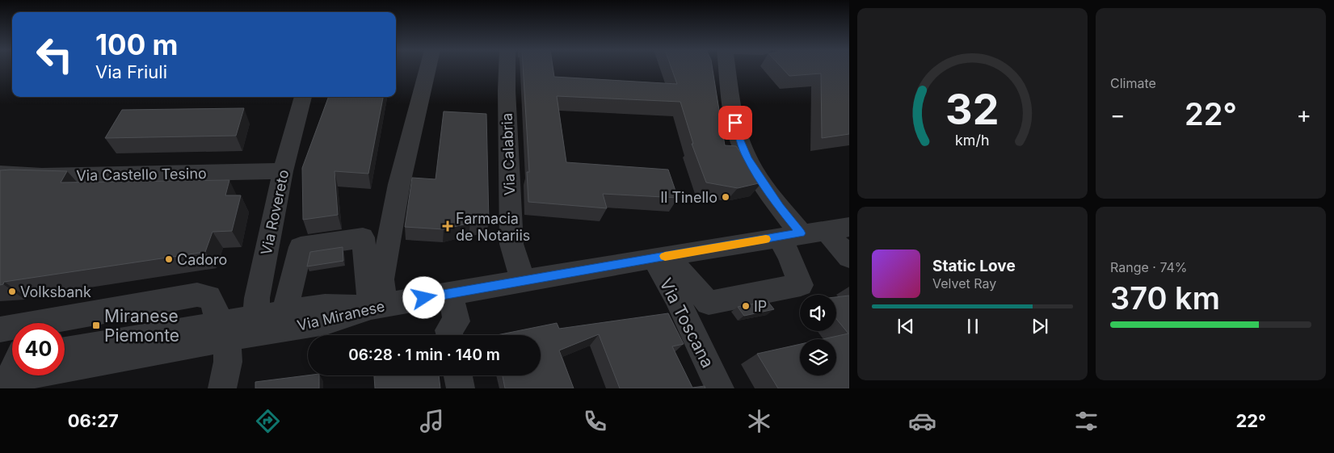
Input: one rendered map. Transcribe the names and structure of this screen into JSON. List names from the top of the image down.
{
  "streets": {
    "street": [
      "Via Calabria",
      "Via Castello Tesino",
      "Via Rovereto",
      "Via Miranese",
      "Via Toscana"
    ]
  },
  "crossings": [
    ["Via Calabria", "Via Miranese"],
    ["Via Castello Tesino", "Via Rovereto"],
    ["Via Rovereto", "Via Miranese"],
    ["Via Miranese", "Via Toscana"]
  ],
  "places": {
    "other": [
      "Il Tinello",
      "Cadoro",
      "Volksbank",
      "IP"
    ],
    "health": ["Farmacia de Notariis"],
    "transit": ["Miranese Piemonte"]
  },
  "page": {
    "tile": [
      "Climate",
      ["Range · 74%", "370 km"]
    ],
    "turn": ["100 m", "Via Friuli"],
    "heat": ["−", "22°", "+"],
    "song": ["Static Love", "Velvet Ray"],
    "limit": "40",
    "trip": "06:28 · 1 min · 140 m",
    "tabs": ["06:27", "22°"],
    "gauge": ["32", "km/h"]
  }
}
